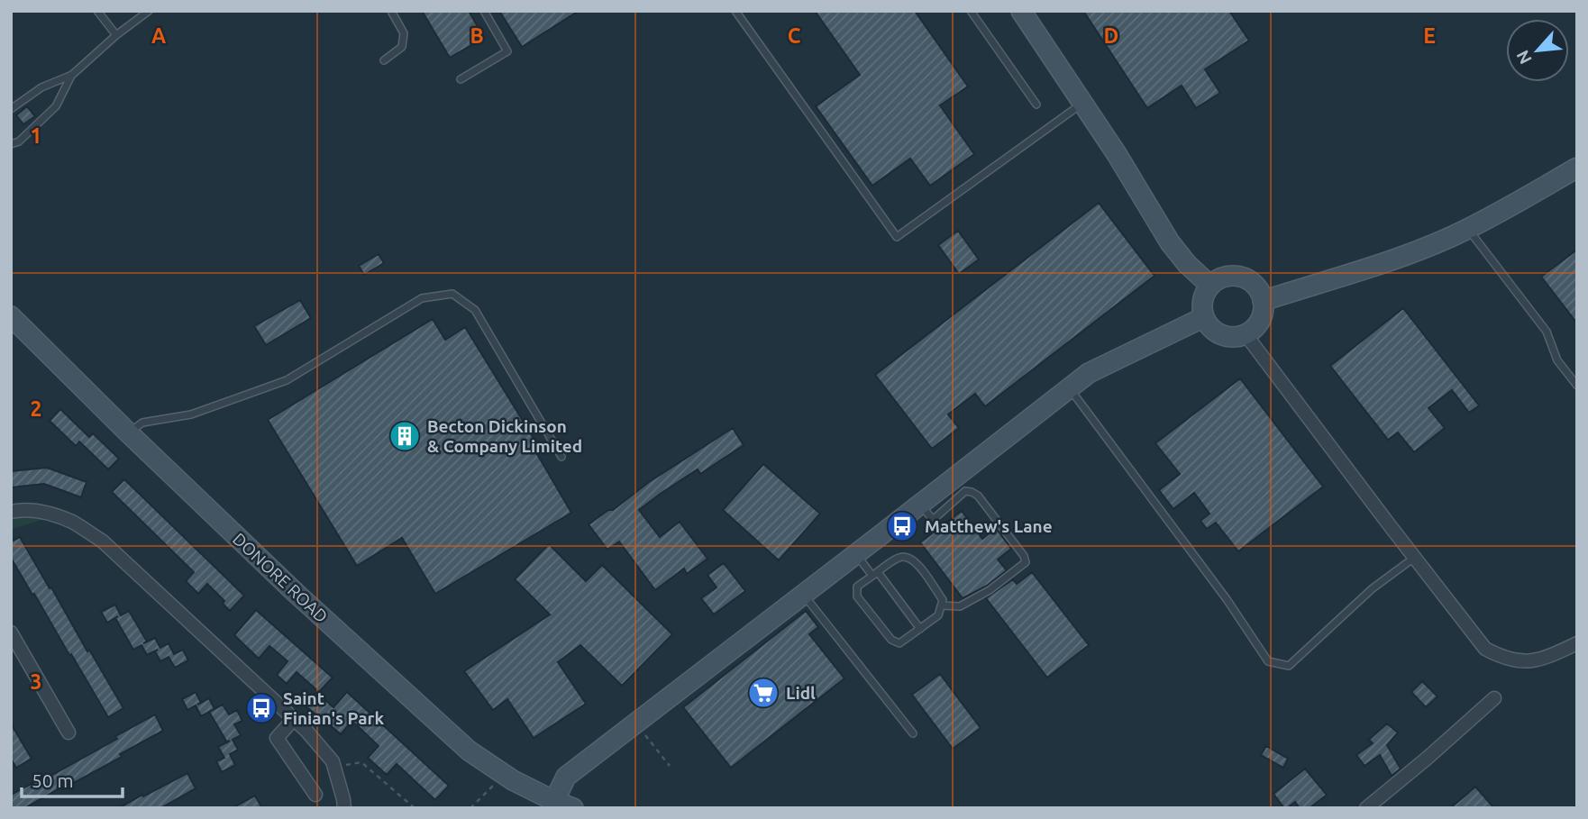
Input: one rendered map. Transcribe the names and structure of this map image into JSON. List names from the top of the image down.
{
  "streets": {
    "street": ["DONORE ROAD"]
  },
  "places": {
    "building": ["Becton Dickinson & Company Limited"],
    "bus stop": ["Matthew's Lane", "Saint Finian's Park"],
    "supermarket": ["Lidl"]
  },
  "scale_bar": "50 m",
  "north": "bottom left",
  "grid": {
    "columns": [
      "A",
      "B",
      "C",
      "D",
      "E"
    ],
    "rows": ["1", "2", "3"]
  }
}
